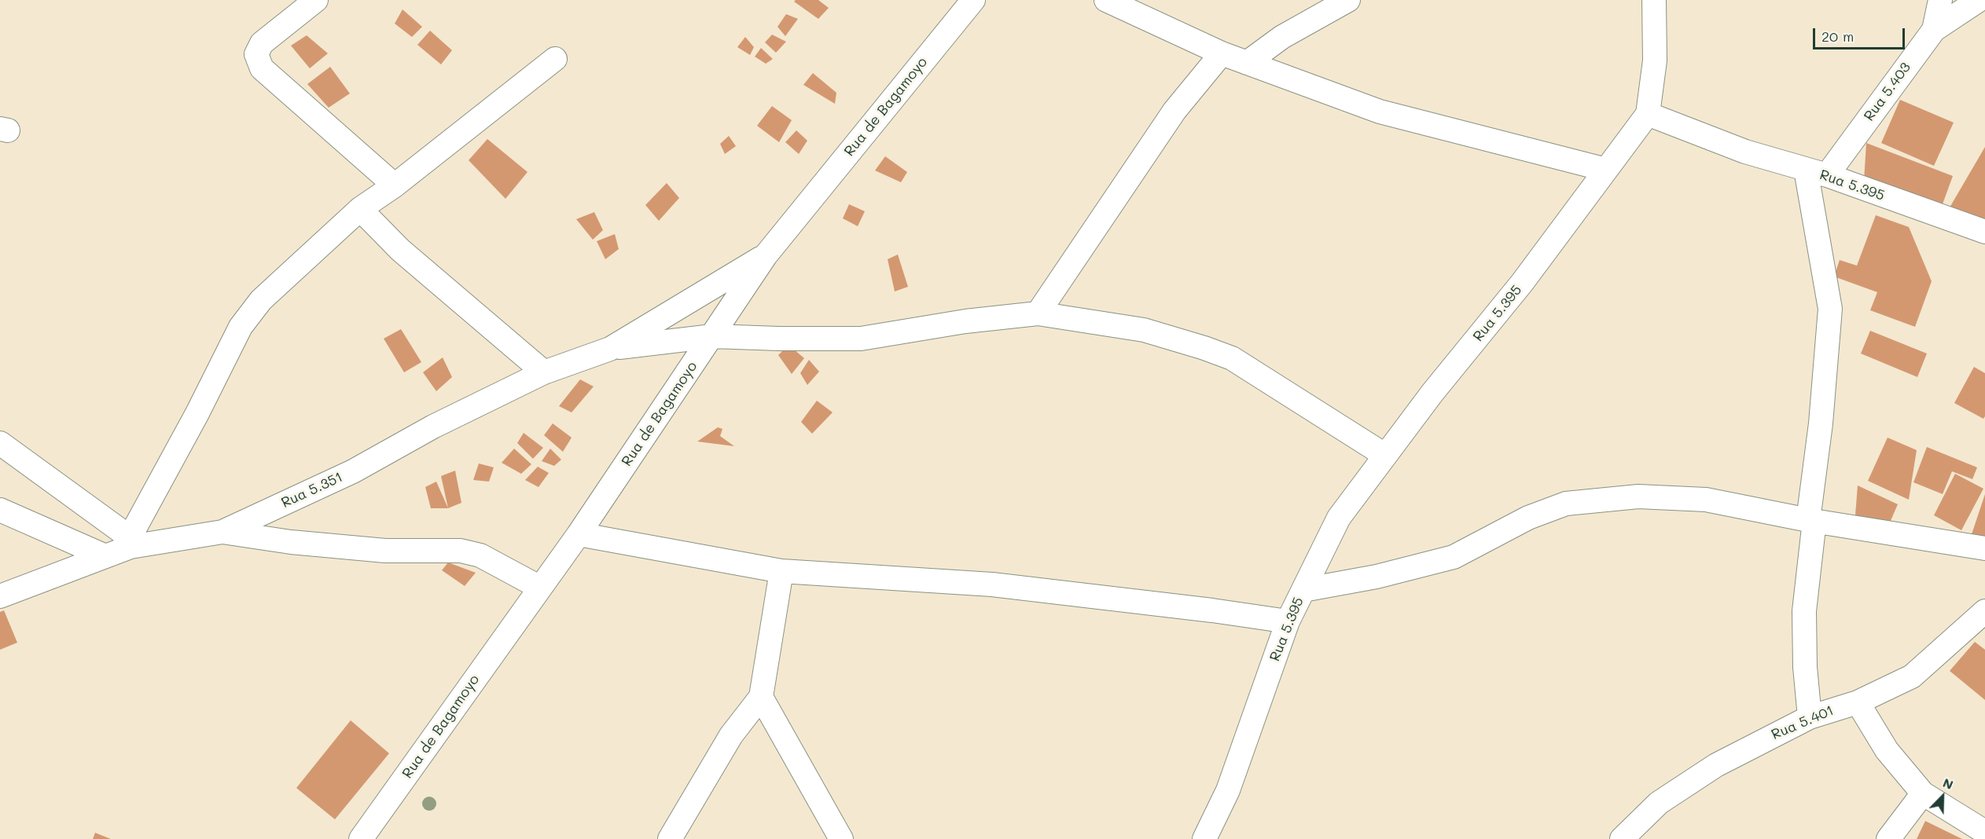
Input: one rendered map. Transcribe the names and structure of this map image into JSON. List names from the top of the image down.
{
  "streets": {
    "street": [
      "Rua 5.403",
      "Rua de Bagamoyo",
      "Rua 5.395",
      "Rua 5.351",
      "Rua 5.401"
    ]
  },
  "crossings": [
    ["Rua 5.403", "Rua 5.395"]
  ],
  "scale_bar": "20 m",
  "north": "top right"
}
